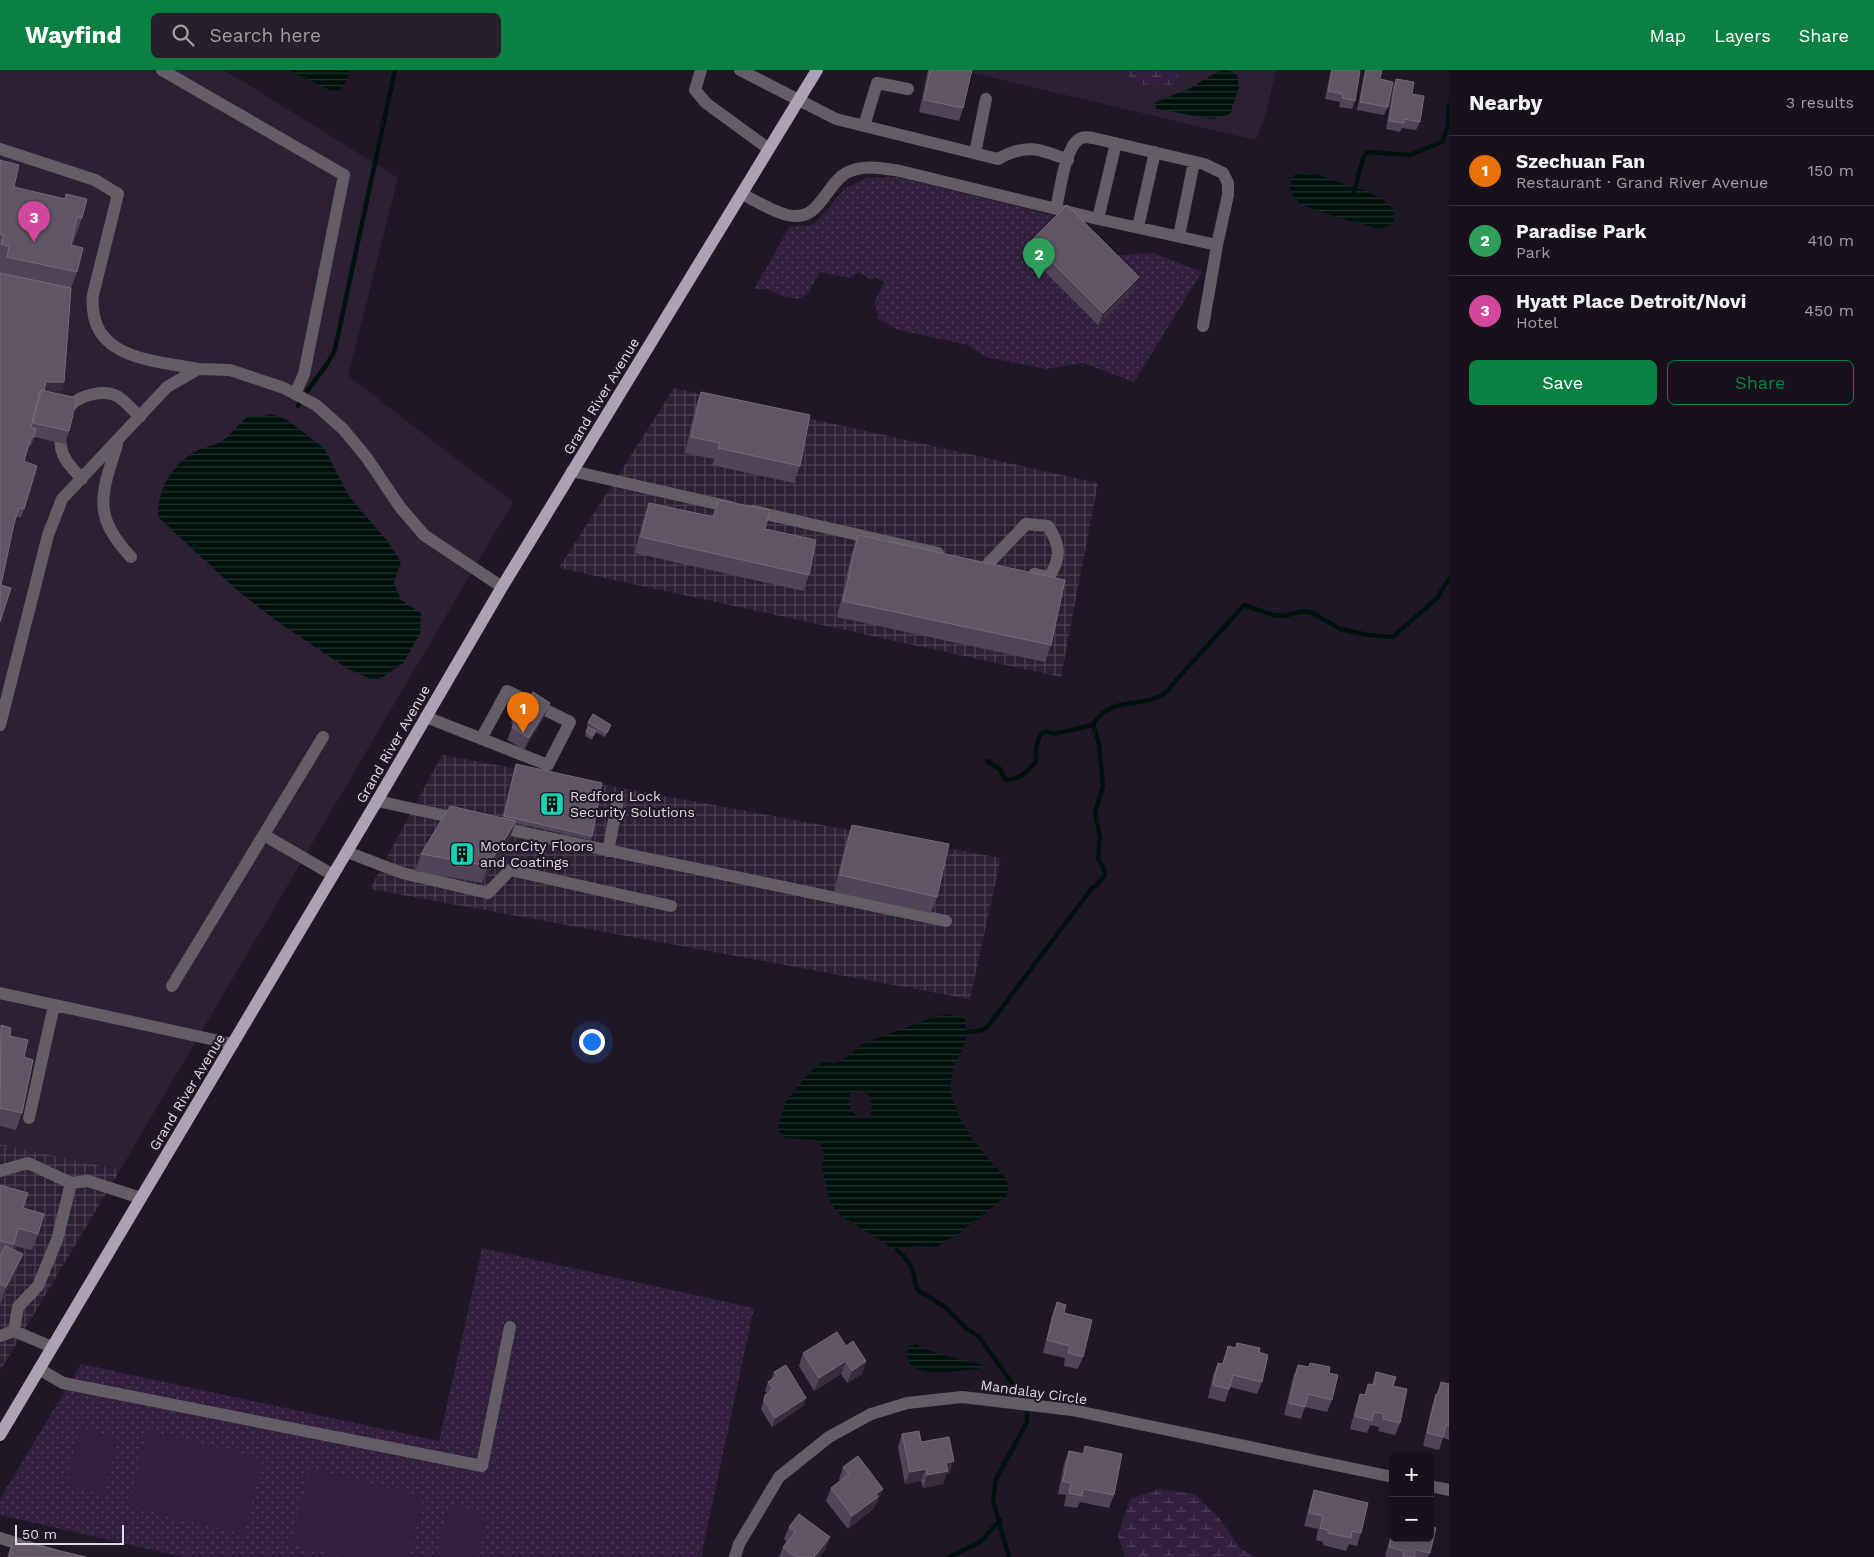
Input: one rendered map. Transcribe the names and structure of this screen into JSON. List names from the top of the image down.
{
  "streets": {
    "main road": ["Grand River Avenue"],
    "street": ["Mandalay Circle"]
  },
  "places": {
    "building": ["Redford Lock Security Solutions", "MotorCity Floors and Coatings"]
  },
  "scale_bar": "50 m",
  "page": {
    "header": "Wayfind",
    "search": "Search here",
    "nav": ["Map", "Layers", "Share"],
    "heading": ["Nearby", "3 results"],
    "list": [
      {
        "mark": "1",
        "name": "Szechuan Fan",
        "note": "Restaurant · Grand River Avenue",
        "value": "150 m"
      },
      {
        "mark": "2",
        "name": "Paradise Park",
        "note": "Park",
        "value": "410 m"
      },
      {
        "mark": "3",
        "name": "Hyatt Place Detroit/Novi",
        "note": "Hotel",
        "value": "450 m"
      }
    ],
    "pins": ["3", "2", "1"],
    "buttons": ["Save", "Share"],
    "map_buttons": ["+", "−"],
    "scale": "50 m"
  }
}
